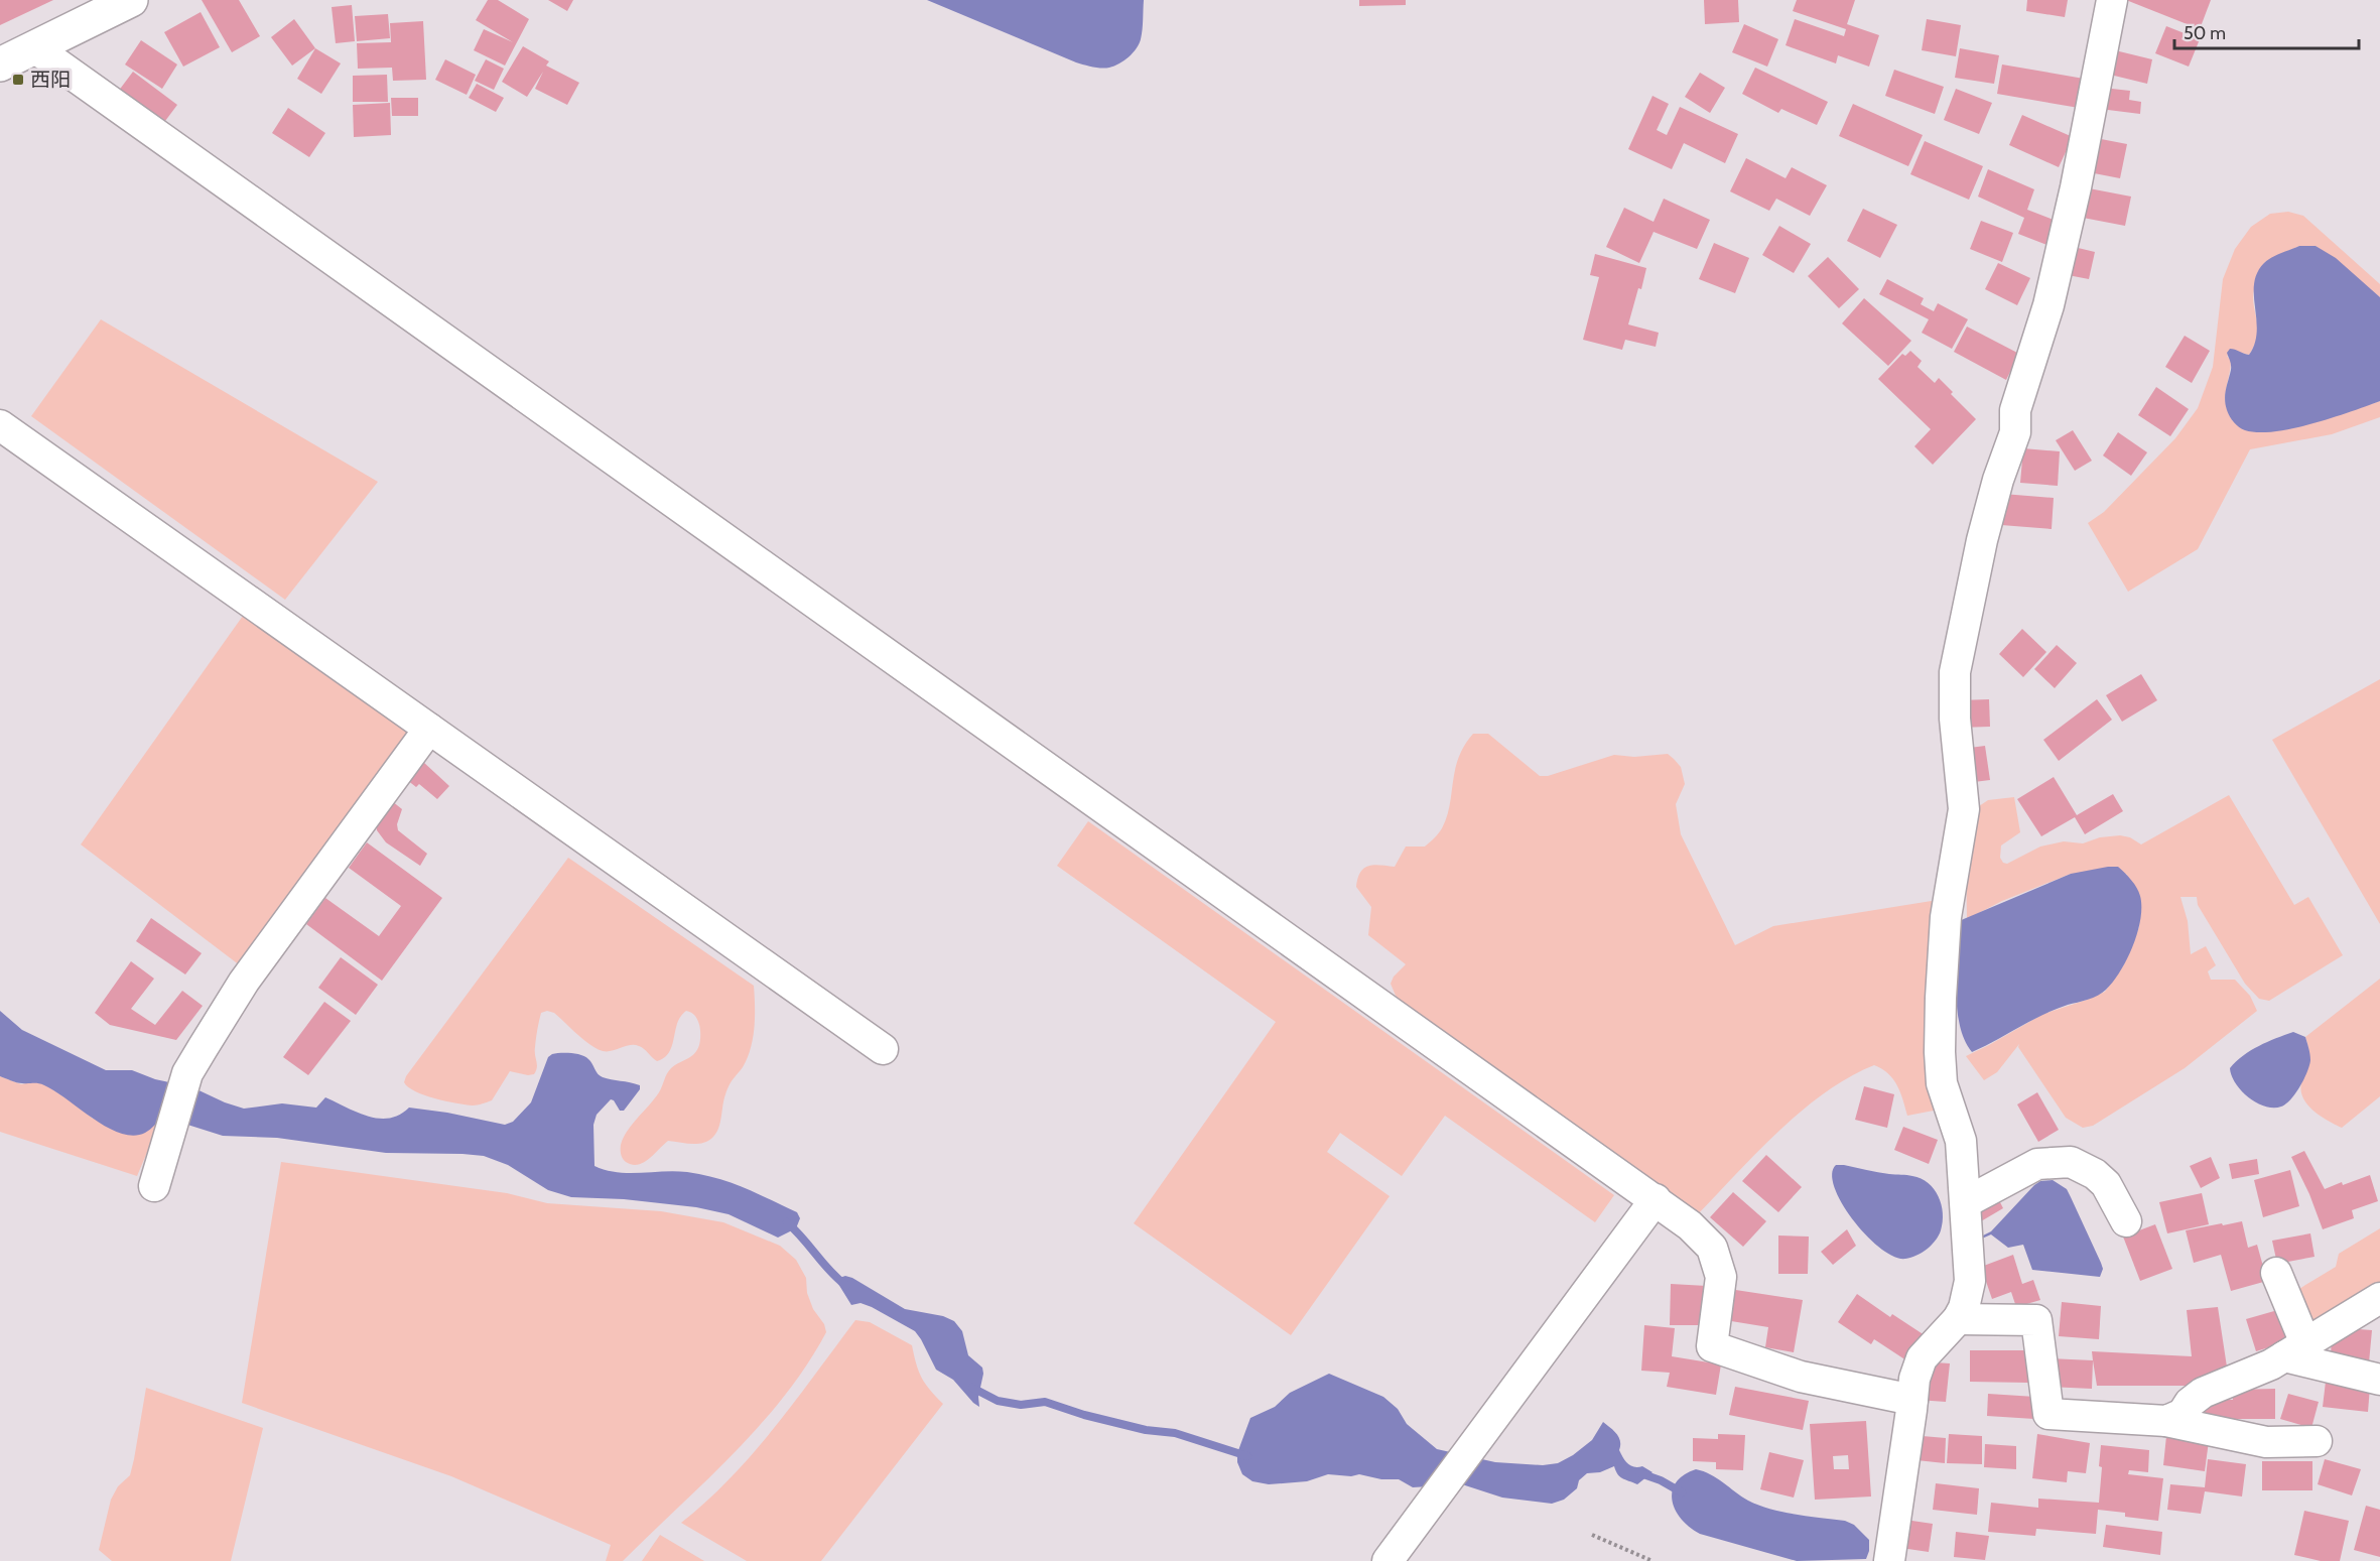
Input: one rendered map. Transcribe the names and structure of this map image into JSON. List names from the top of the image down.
{
  "places": {
    "transit": ["西阳"]
  },
  "scale_bar": "50 m"
}
